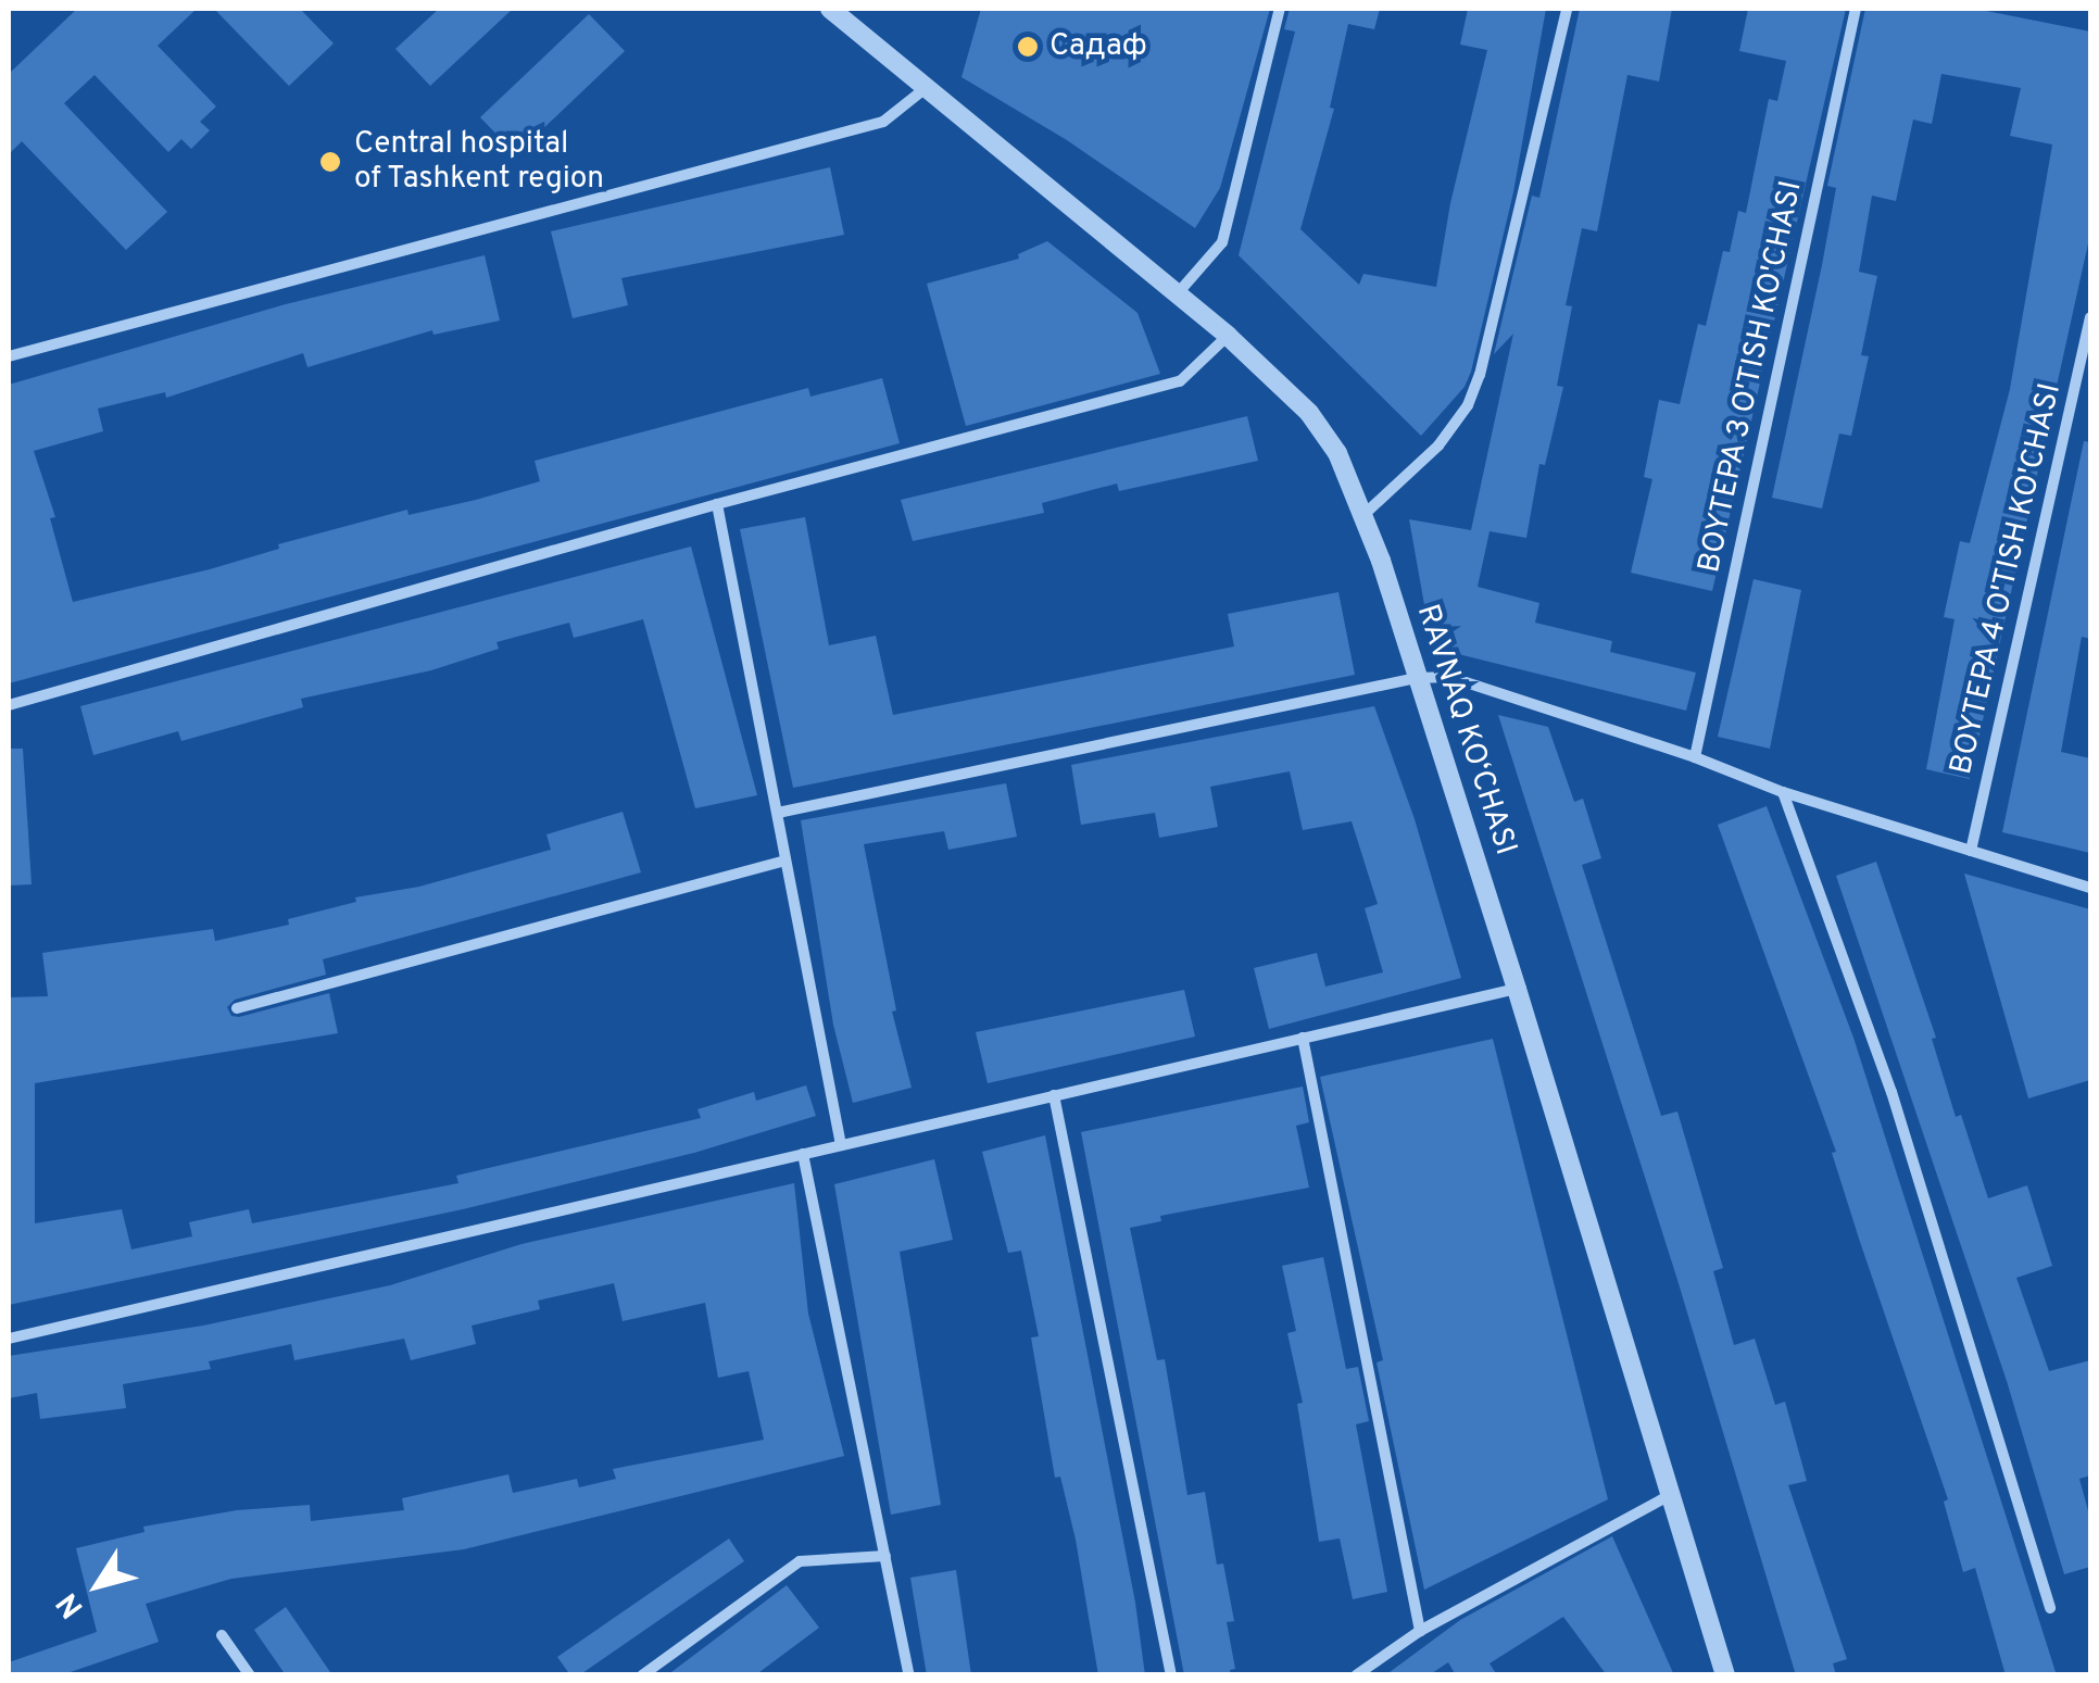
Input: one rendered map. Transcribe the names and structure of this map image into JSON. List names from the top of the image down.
{
  "streets": {
    "street": ["BOYTEPA 3 O'TISH KO'CHASI", "BOYTEPA 4 O'TISH KO'CHASI", "RAVNAQ KO‘CHASI"]
  },
  "places": ["Садаф", "Central hospital of Tashkent region"],
  "north": "bottom left"
}
